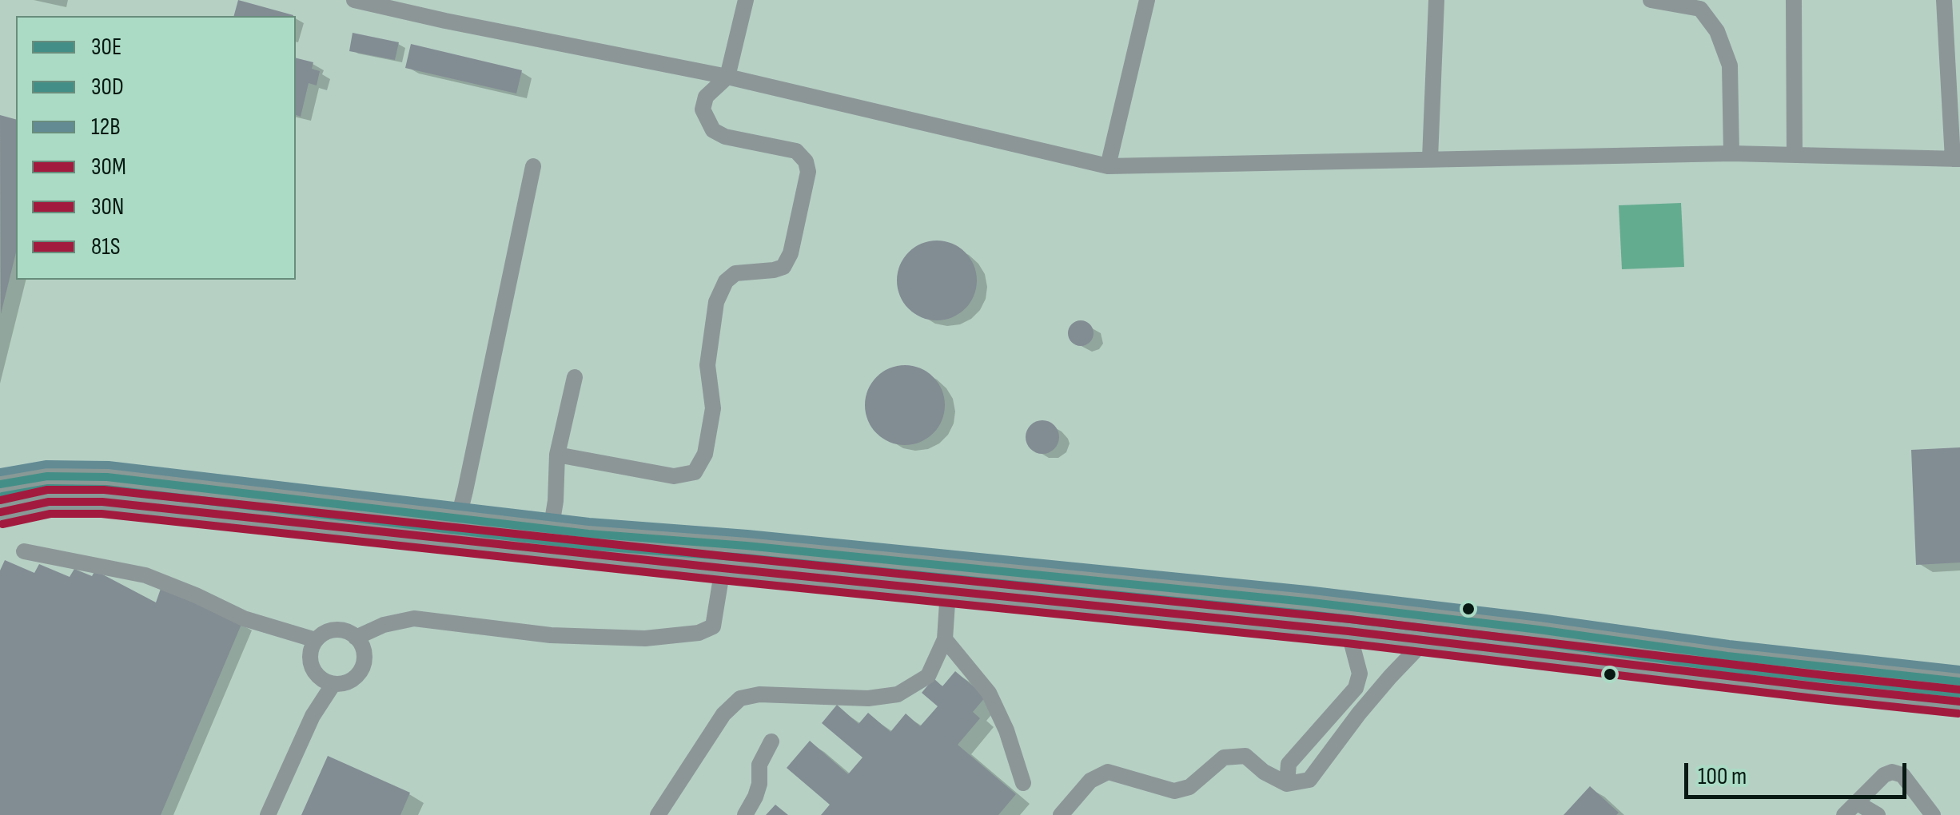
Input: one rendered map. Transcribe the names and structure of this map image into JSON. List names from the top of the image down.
{
  "lines": [
    "transit line 12B",
    "transit line 30E",
    "transit line 30D",
    "transit line 81S",
    "transit line 30M",
    "transit line 30N"
  ],
  "legend": [
    "30E",
    "30D",
    "12B",
    "30M",
    "30N",
    "81S"
  ],
  "scale_bar": "100 m"
}
